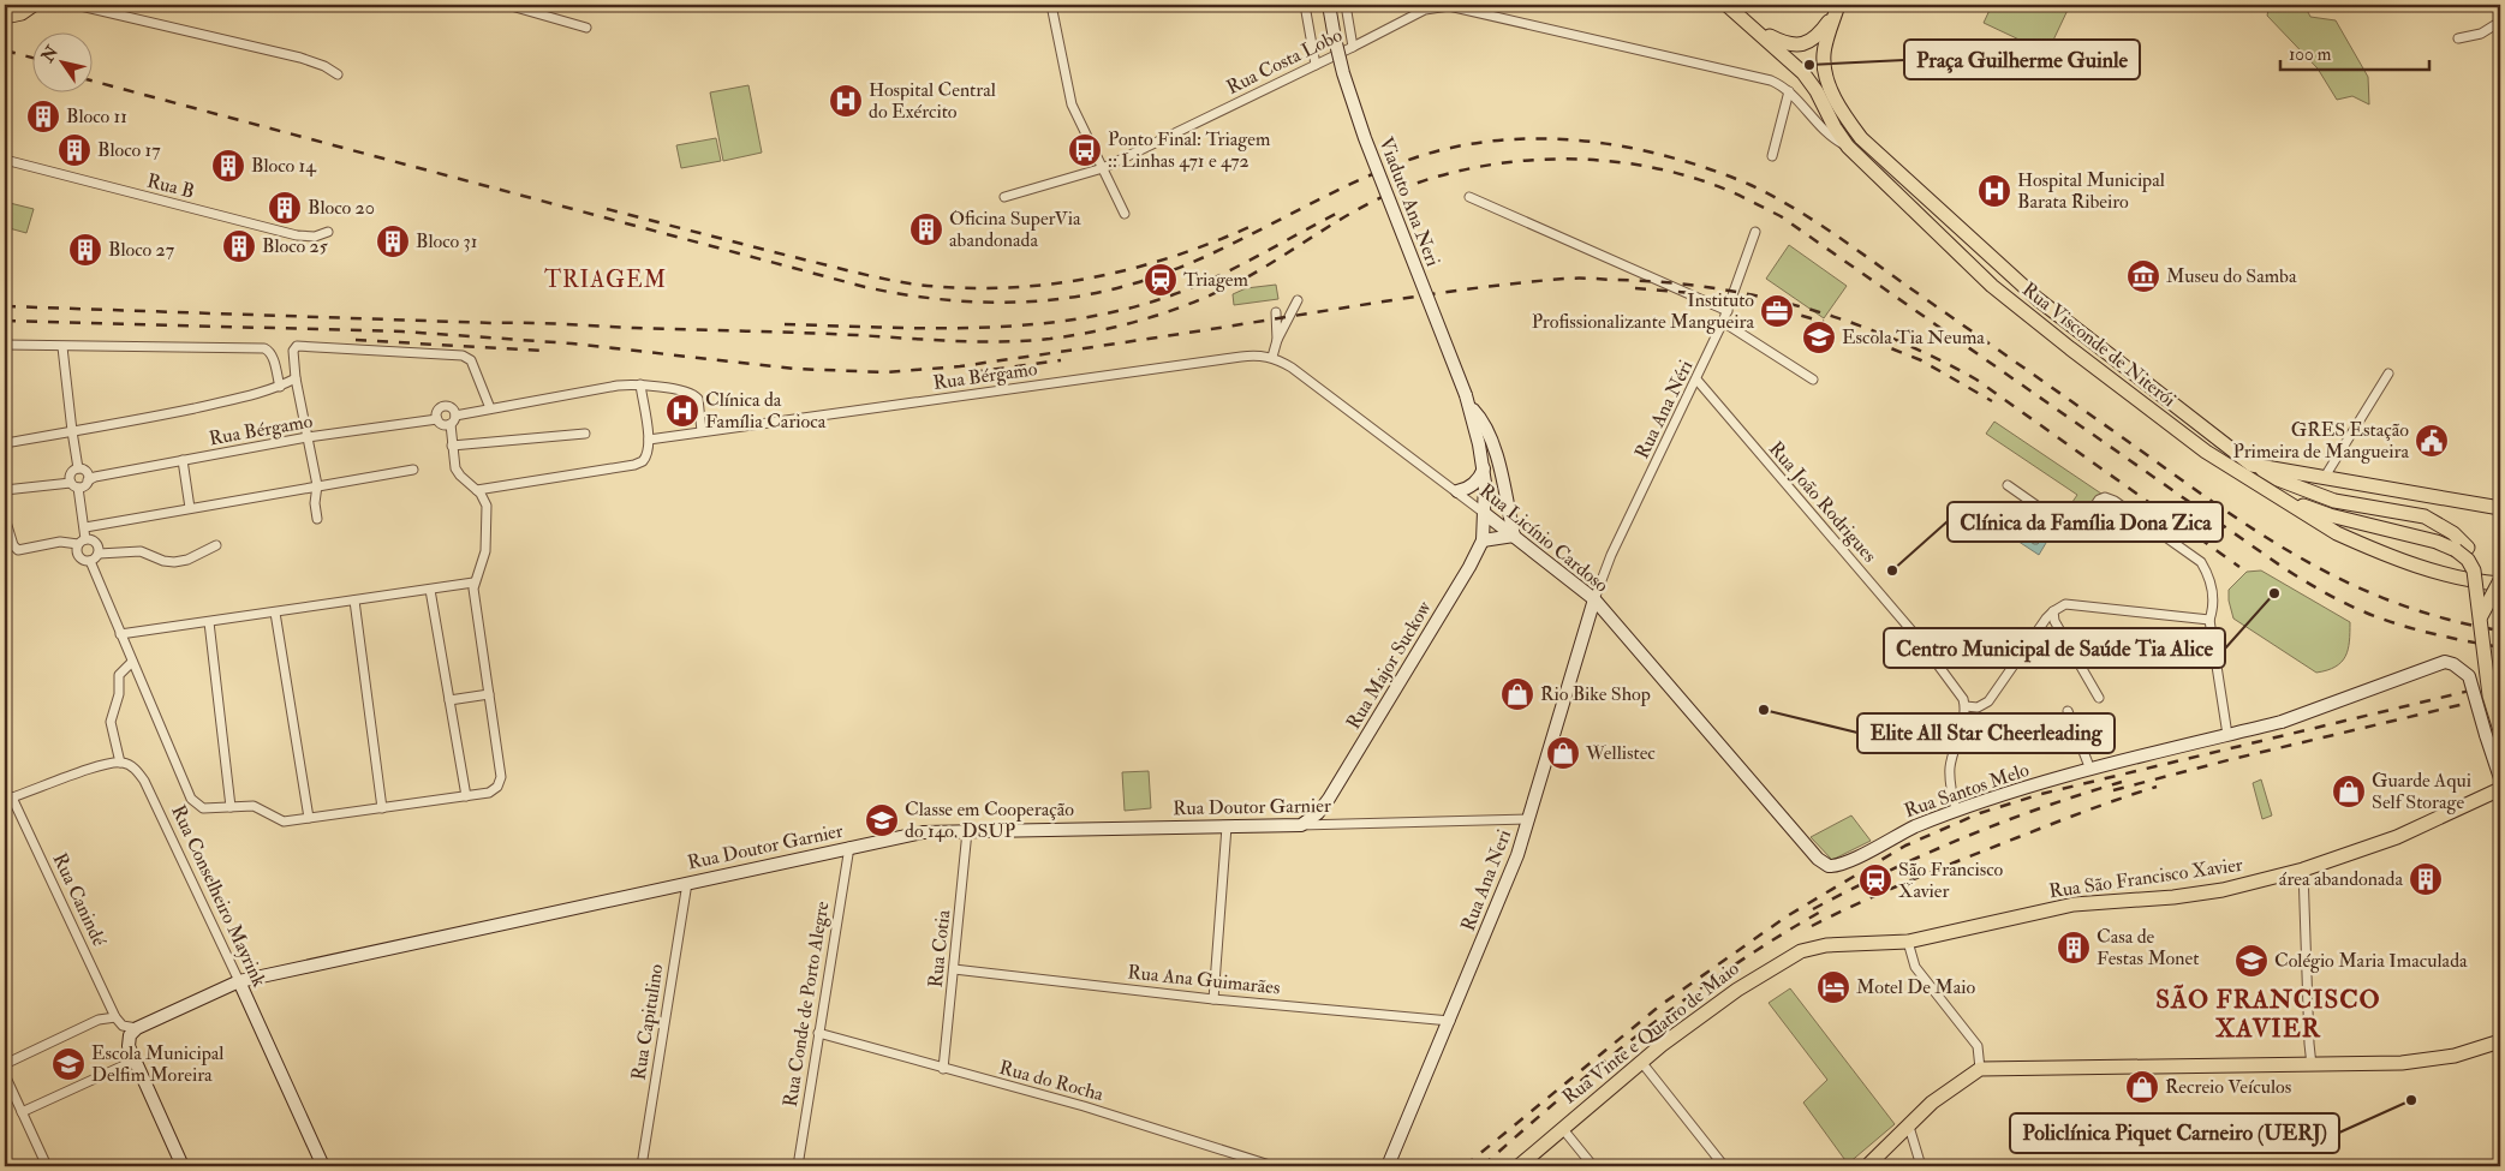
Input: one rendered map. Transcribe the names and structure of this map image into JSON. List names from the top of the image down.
{
  "streets": {
    "main road": [
      "Viaduto Ana Neri",
      "Rua Visconde de Niterói",
      "Rua Licínio Cardoso",
      "Rua Major Suckow",
      "Rua Santos Melo",
      "Rua Doutor Garnier",
      "Rua São Francisco Xavier",
      "Rua Ana Neri",
      "Rua Conselheiro Mayrink",
      "Rua Vinte e Quatro de Maio"
    ],
    "street": [
      "Rua Costa Lobo",
      "Rua B",
      "Rua Bérgamo",
      "Rua Ana Néri",
      "Rua João Rodrigues",
      "Rua Canindé",
      "Rua Cotia",
      "Rua Ana Guimarães",
      "Rua Conde de Porto Alegre",
      "Rua Capitulino",
      "Rua do Rocha"
    ]
  },
  "crossings": [
    ["Rua Costa Lobo", "Rua Visconde de Niterói"],
    ["Viaduto Ana Neri", "Rua Licínio Cardoso"],
    ["Viaduto Ana Neri", "Rua Major Suckow"],
    ["Rua Bérgamo", "Rua Licínio Cardoso"],
    ["Rua Ana Néri", "Rua João Rodrigues"],
    ["Rua Ana Néri", "Rua Licínio Cardoso"],
    ["Rua Ana Néri", "Rua Ana Neri"],
    ["Rua Licínio Cardoso", "Rua Major Suckow"],
    ["Rua Licínio Cardoso", "Rua Santos Melo"],
    ["Rua Licínio Cardoso", "Rua Ana Neri"],
    ["Rua Major Suckow", "Rua Doutor Garnier"],
    ["Rua Doutor Garnier", "Rua Ana Neri"],
    ["Rua Doutor Garnier", "Rua Conselheiro Mayrink"],
    ["Rua Doutor Garnier", "Rua Cotia"],
    ["Rua Doutor Garnier", "Rua Conde de Porto Alegre"],
    ["Rua Doutor Garnier", "Rua Capitulino"],
    ["Rua São Francisco Xavier", "Rua Vinte e Quatro de Maio"],
    ["Rua Ana Neri", "Rua Ana Guimarães"],
    ["Rua Cotia", "Rua Ana Guimarães"],
    ["Rua Cotia", "Rua do Rocha"],
    ["Rua Conde de Porto Alegre", "Rua do Rocha"]
  ],
  "districts": ["TRIAGEM", "SÃO FRANCISCO XAVIER"],
  "places": {
    "other": [
      "Praça Guilherme Guinle",
      "Clínica da Família Dona Zica",
      "Centro Municipal de Saúde Tia Alice",
      "Elite All Star Cheerleading",
      "Policlínica Piquet Carneiro (UERJ)"
    ],
    "hospital": ["Hospital Central do Exército", "Hospital Municipal Barata Ribeiro", "Clínica da Família Carioca"],
    "building": [
      "Bloco 11",
      "Bloco 17",
      "Bloco 14",
      "Bloco 20",
      "Oficina SuperVia abandonada",
      "Bloco 31",
      "Bloco 25",
      "Bloco 27",
      "área abandonada",
      "Casa de Festas Monet"
    ],
    "bus stop": ["Ponto Final: Triagem :: Linhas 471 e 472"],
    "museum": ["Museu do Samba"],
    "station": ["Triagem", "São Francisco Xavier"],
    "office": ["Instituto Profissionalizante Mangueira"],
    "school or university": [
      "Escola Tia Neuma",
      "Classe em Cooperação do 14o. DSUP",
      "Colégio Maria Imaculada",
      "Escola Municipal Delfim Moreira"
    ],
    "public building": ["GRES Estação Primeira de Mangueira"],
    "shop": [
      "Rio Bike Shop",
      "Wellistec",
      "Guarde Aqui Self Storage",
      "Recreio Veículos"
    ],
    "hotel": ["Motel De Maio"]
  },
  "scale_bar": "100 m",
  "north": "top left"
}
